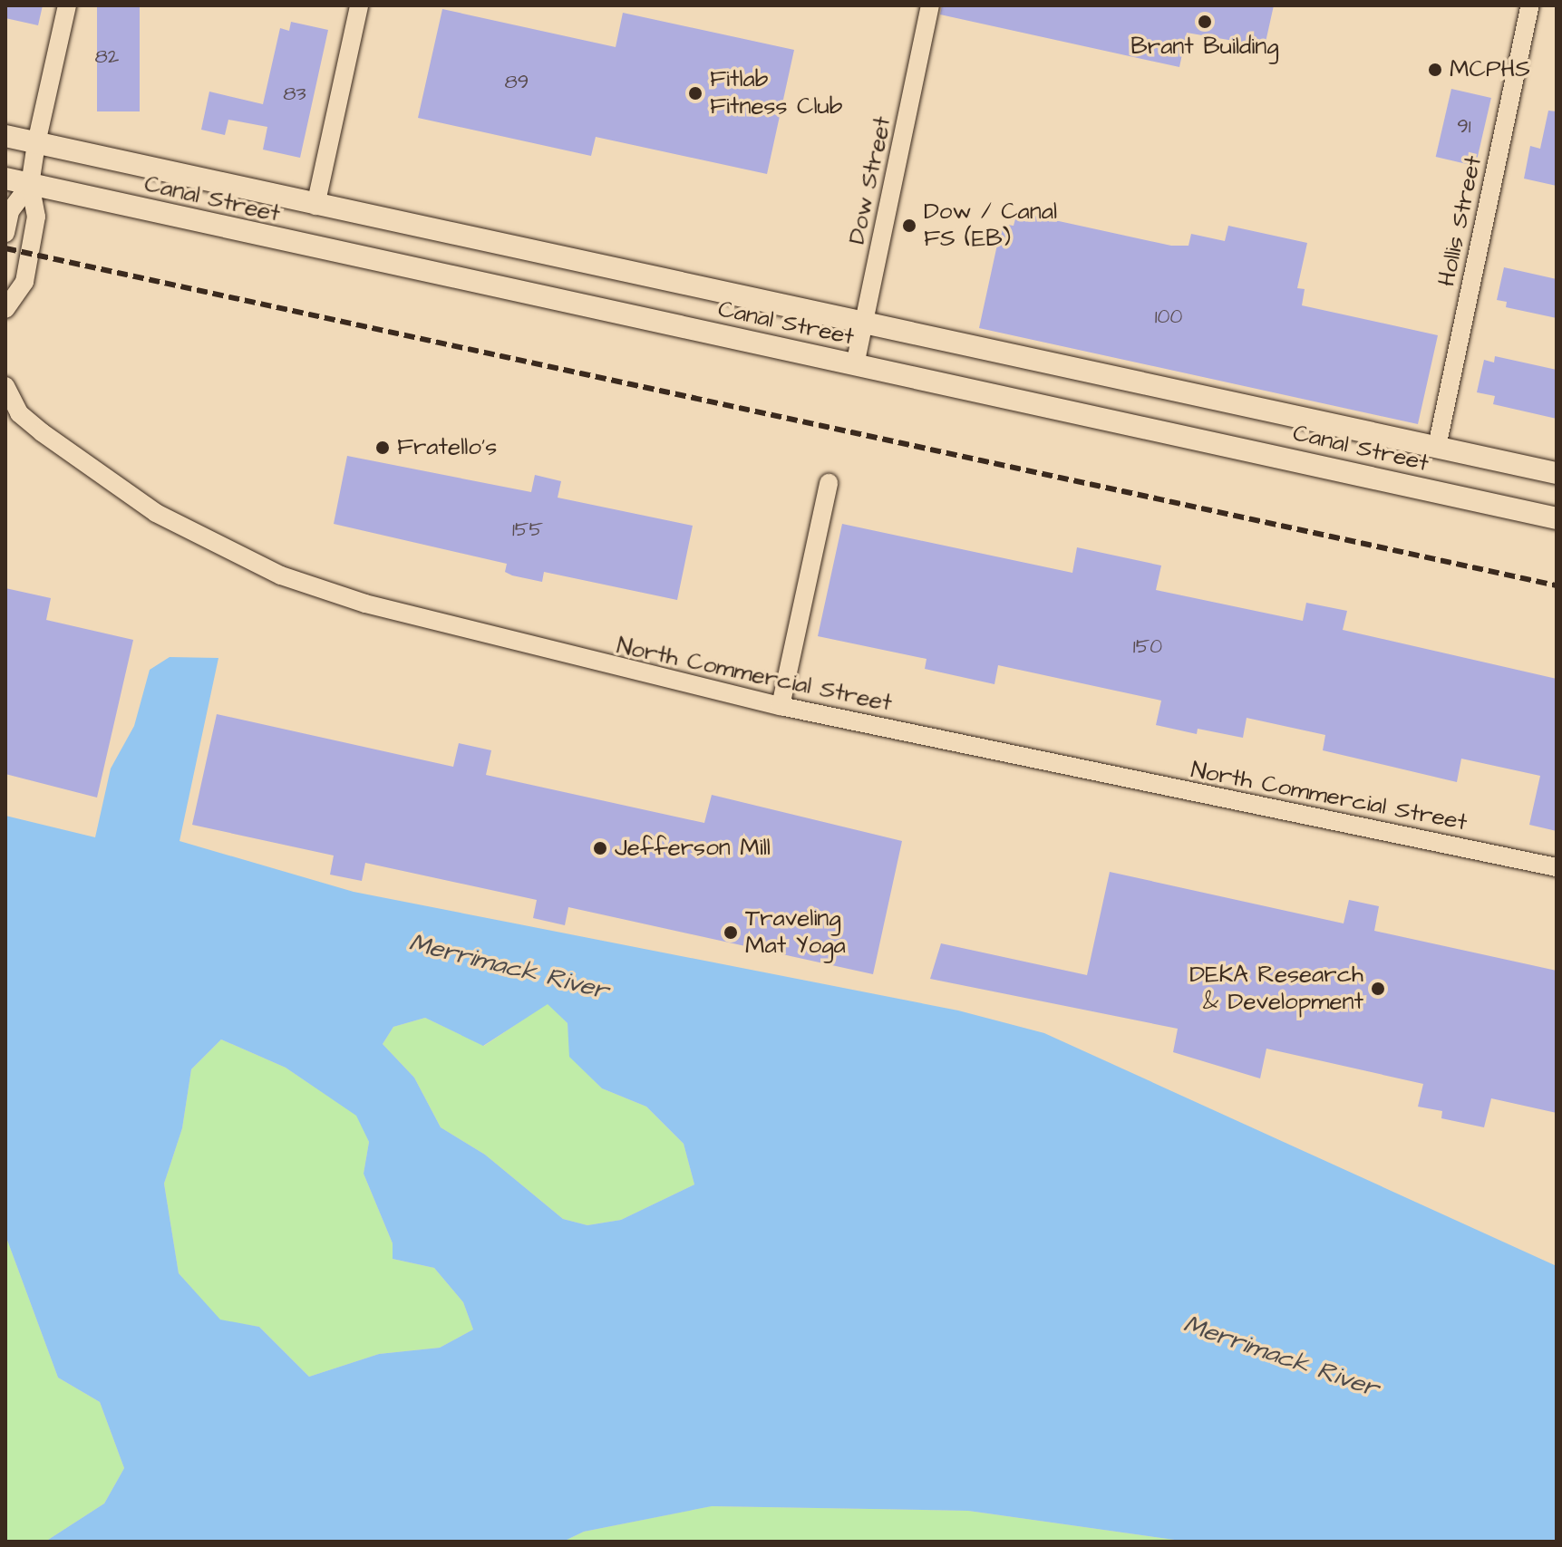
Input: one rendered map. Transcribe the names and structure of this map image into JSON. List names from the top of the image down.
{
  "streets": {
    "street": [
      "Dow Street",
      "Canal Street",
      "Hollis Street",
      "North Commercial Street"
    ]
  },
  "crossings": [
    ["Dow Street", "Canal Street"],
    ["Canal Street", "Hollis Street"]
  ],
  "water": ["Merrimack River"],
  "places": [
    "Brant Building",
    "MCPHS",
    "Fitlab Fitness Club",
    "Dow / Canal FS (EB)",
    "Fratello's",
    "Jefferson Mill",
    "Traveling Mat Yoga",
    "DEKA Research & Development"
  ],
  "house_numbers": [
    "82",
    "89",
    "83",
    "91",
    "100",
    "155",
    "150"
  ]
}
